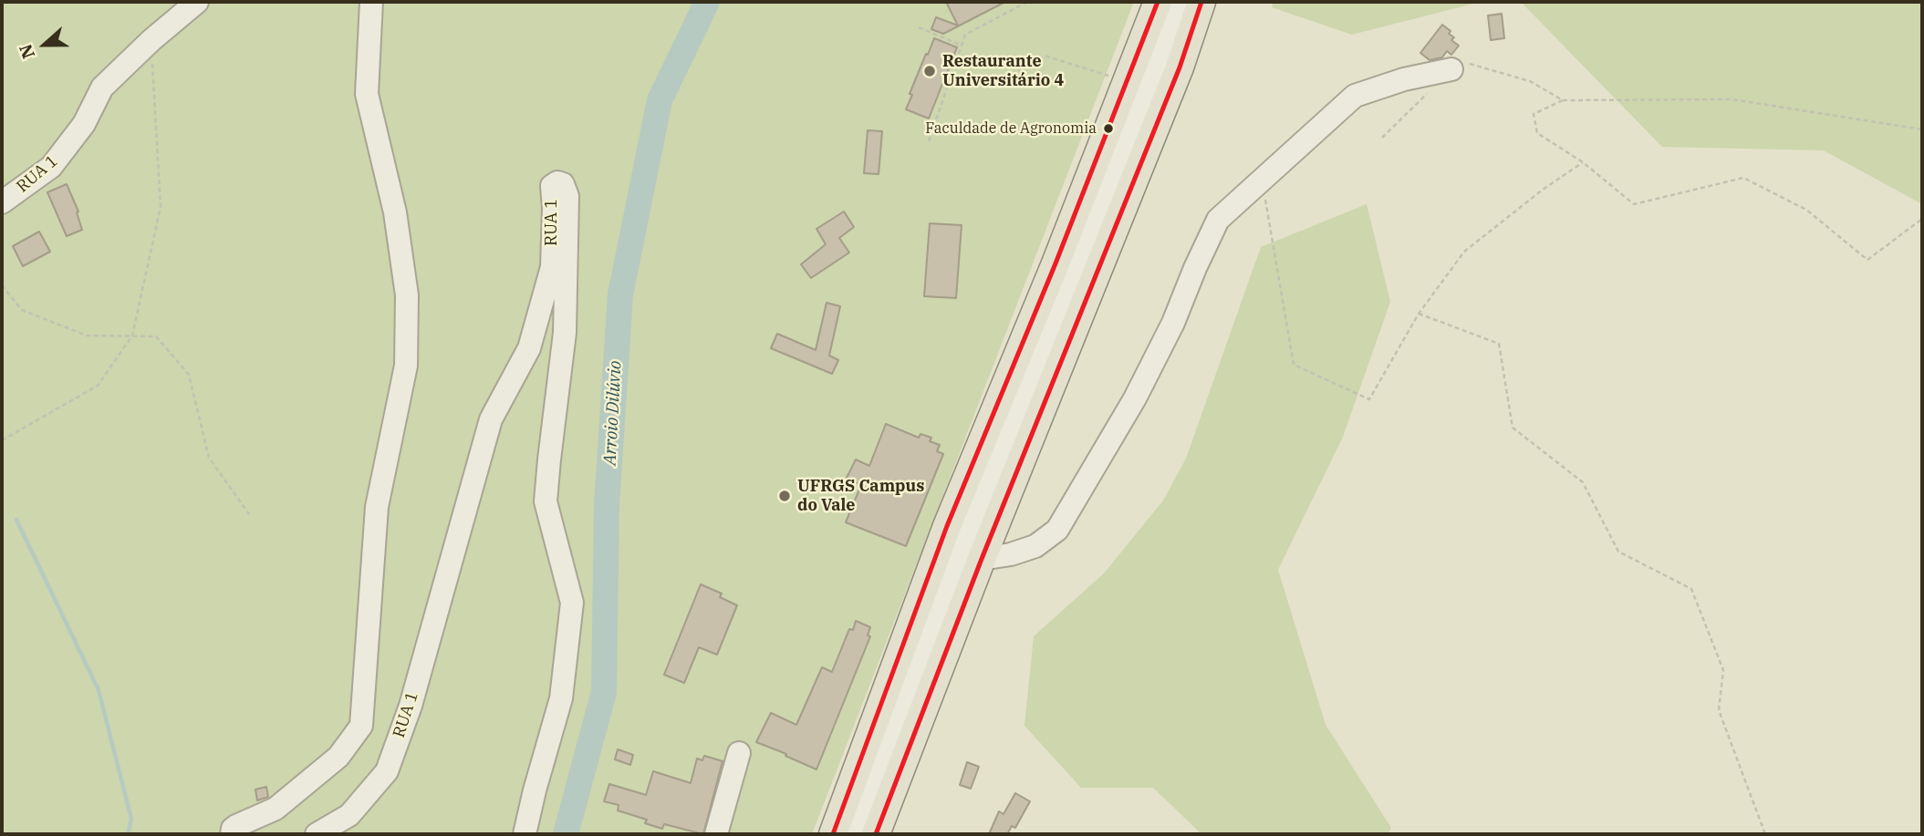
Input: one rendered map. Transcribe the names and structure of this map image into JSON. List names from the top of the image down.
{
  "streets": {
    "street": ["RUA 1"]
  },
  "water": ["Arroio Dilúvio"],
  "places": ["Restaurante Universitário 4", "Faculdade de Agronomia", "UFRGS Campus do Vale"],
  "north": "left"
}
